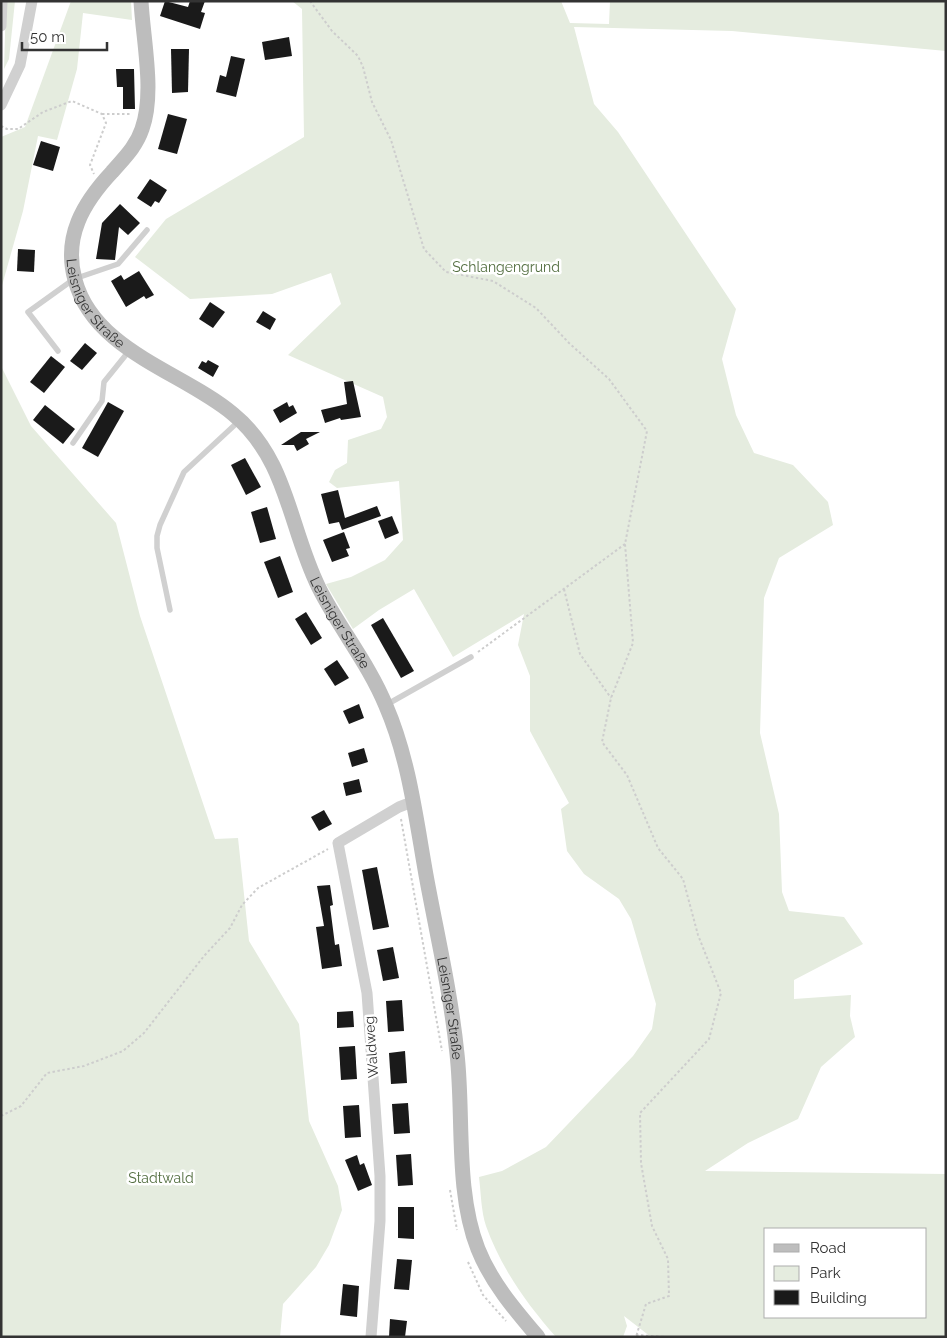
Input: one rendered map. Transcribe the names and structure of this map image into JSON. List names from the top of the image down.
{
  "streets": {
    "main road": ["Leisniger Straße"],
    "street": ["Waldweg"]
  },
  "parks": ["Schlangengrund", "Stadtwald"],
  "legend": ["Road", "Park", "Building"],
  "scale_bar": "50 m"
}
